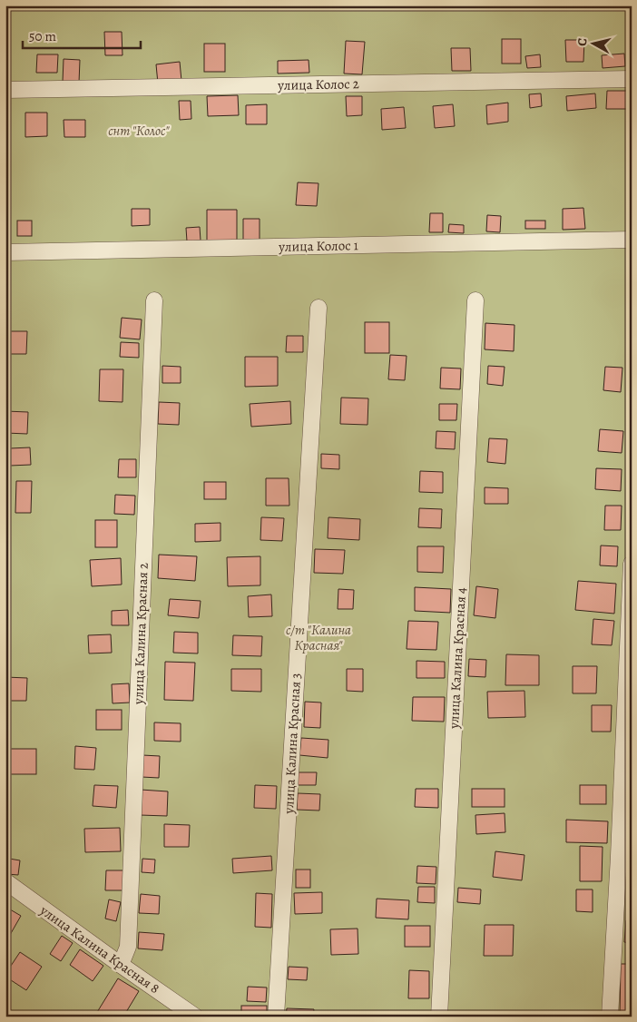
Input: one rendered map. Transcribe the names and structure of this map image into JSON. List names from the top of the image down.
{
  "streets": {
    "street": [
      "улица Колос 2",
      "улица Колос 1",
      "улица Калина Красная 2",
      "улица Калина Красная 4",
      "улица Калина Красная 3",
      "улица Калина Красная 8"
    ]
  },
  "crossings": [
    ["улица Калина Красная 2", "улица Калина Красная 8"]
  ],
  "parks": ["снт \"Колос\"", "с/т \"Калина Красная\""],
  "scale_bar": "50 m",
  "north": "left"
}
